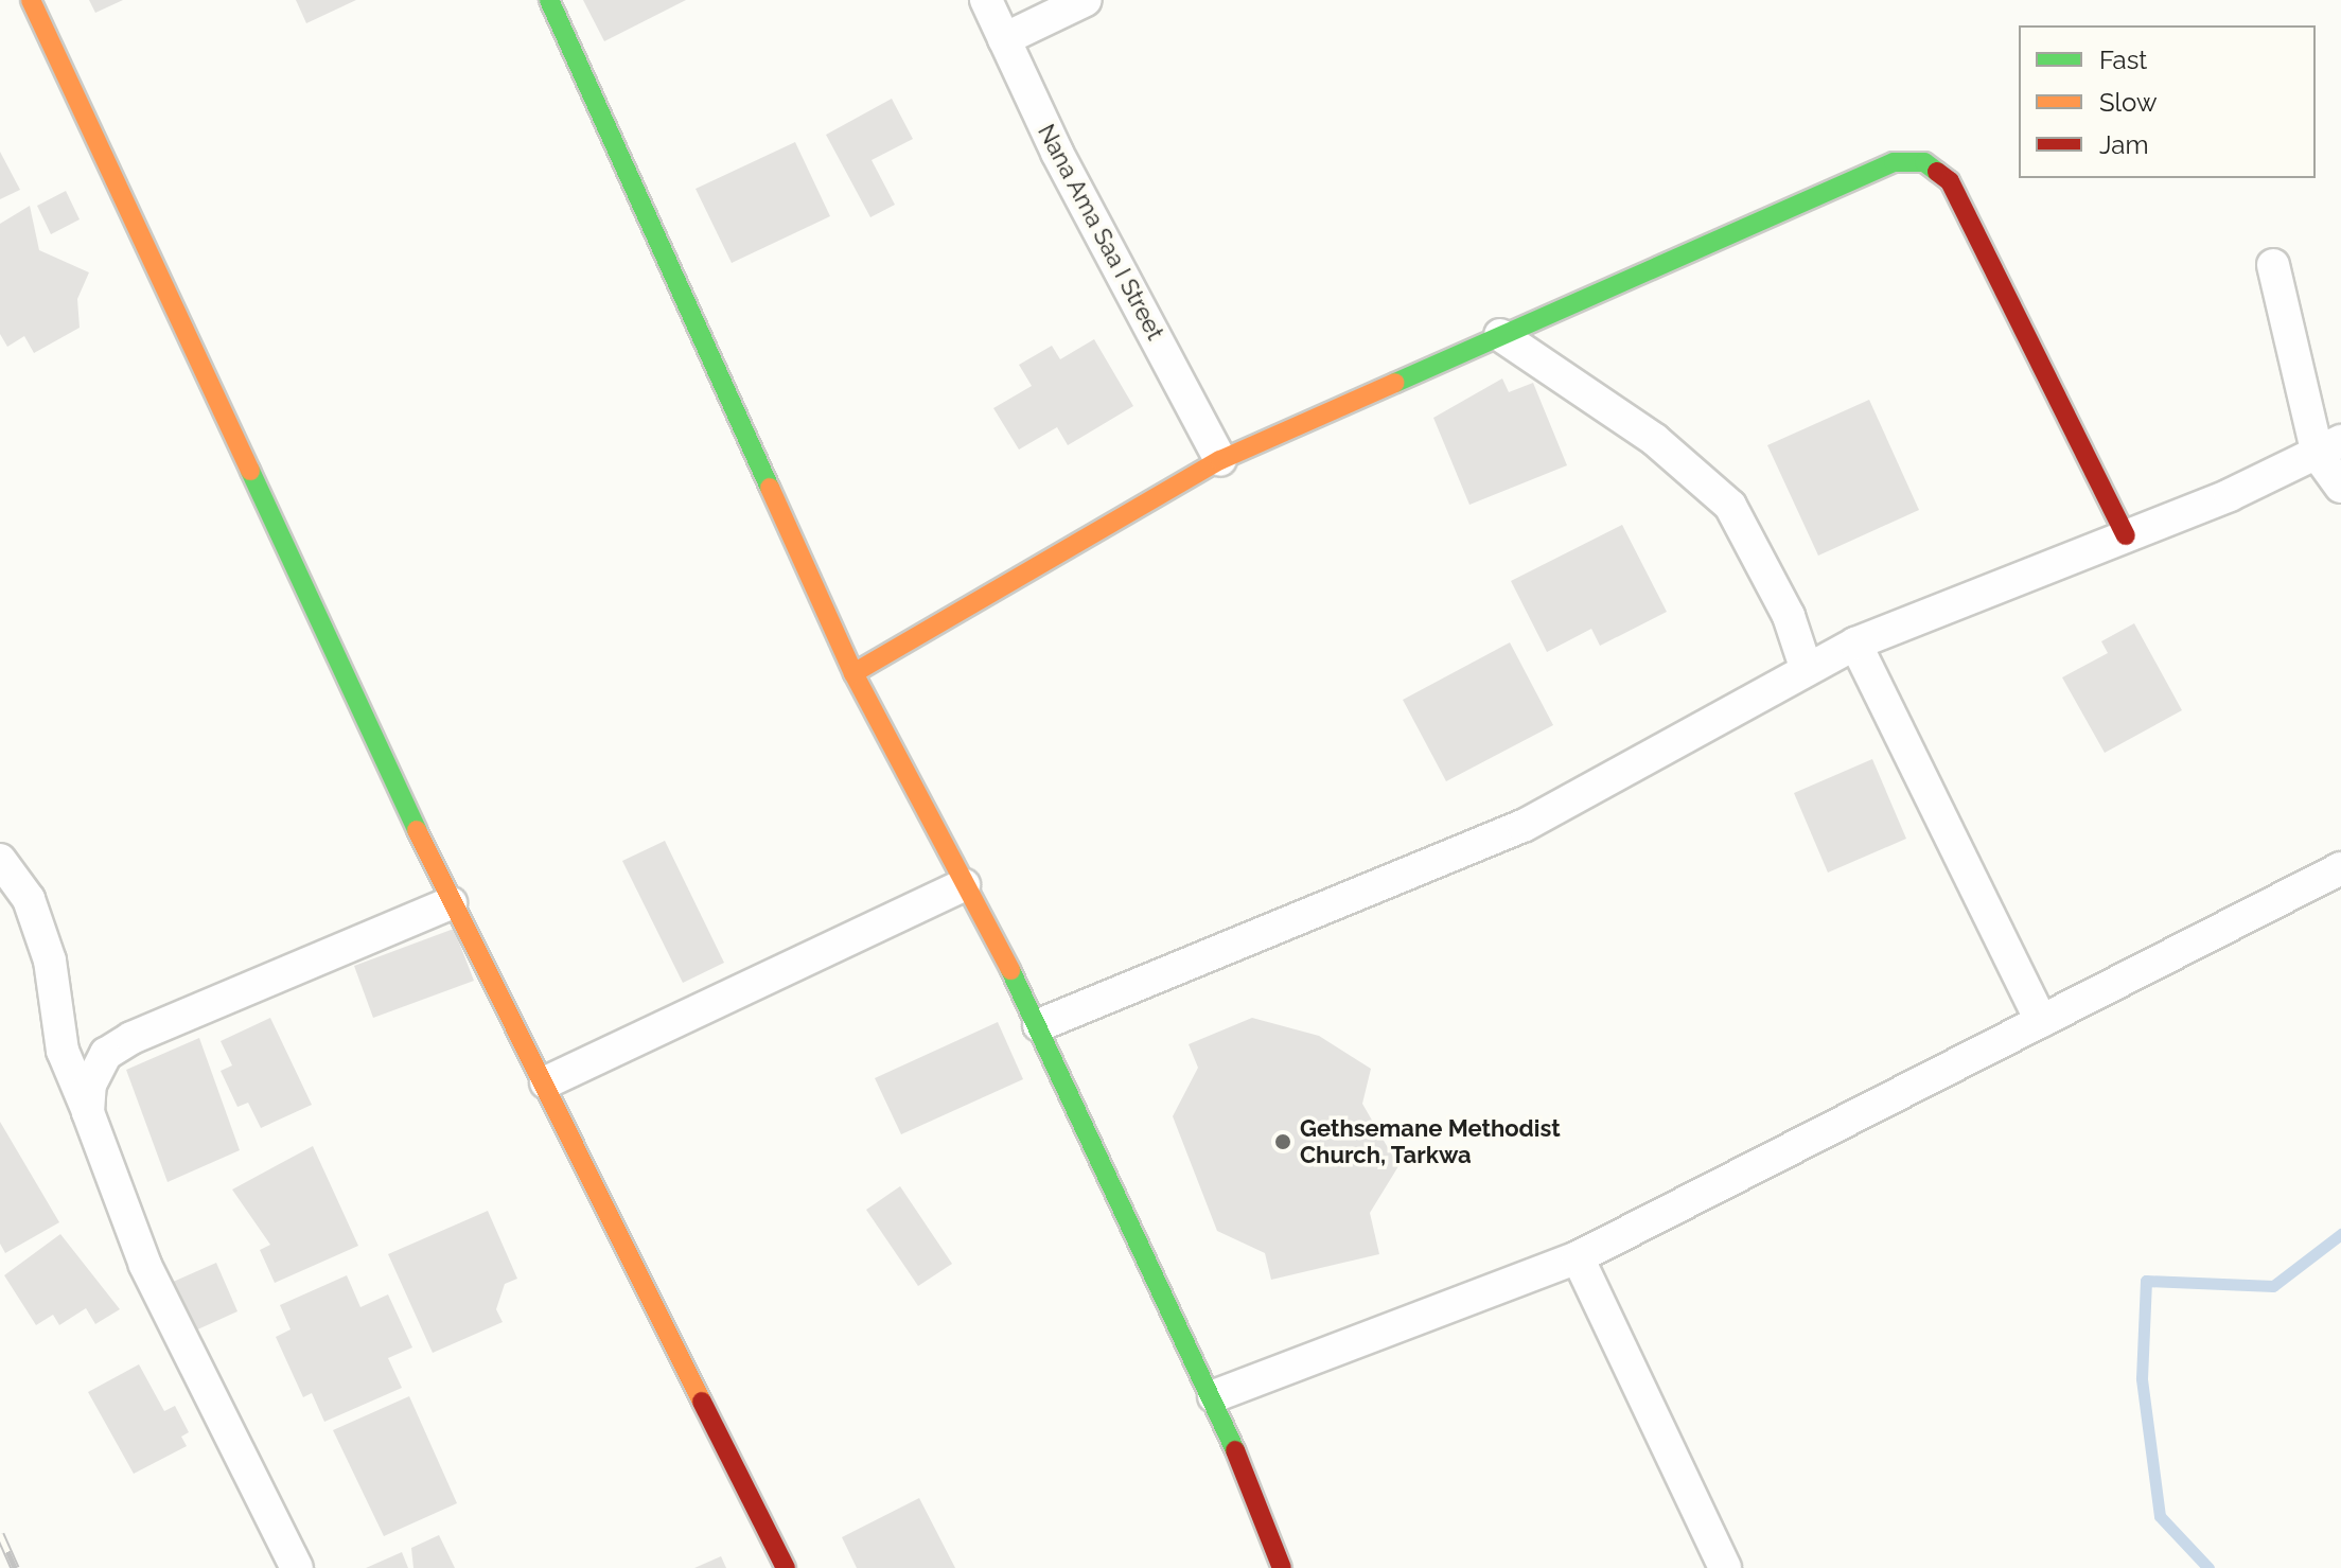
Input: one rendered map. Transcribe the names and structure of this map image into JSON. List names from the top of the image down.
{
  "streets": {
    "street": ["Nana Ama Saa I Street"]
  },
  "places": ["Gethsemane Methodist Church, Tarkwa"],
  "legend": ["Fast", "Slow", "Jam"]
}
